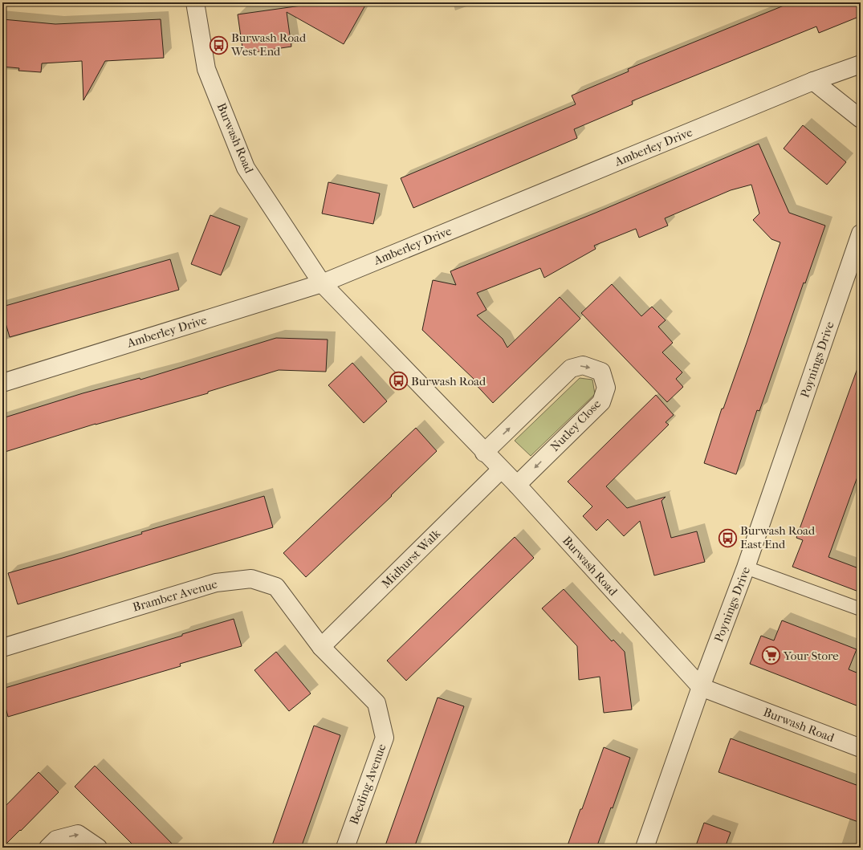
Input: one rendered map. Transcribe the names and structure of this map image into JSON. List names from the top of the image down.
{
  "streets": {
    "street": [
      "Burwash Road",
      "Amberley Drive",
      "Poynings Drive",
      "Nutley Close",
      "Midhurst Walk",
      "Bramber Avenue",
      "Beeding Avenue"
    ]
  },
  "crossings": [
    ["Burwash Road", "Amberley Drive"],
    ["Burwash Road", "Poynings Drive"],
    ["Burwash Road", "Nutley Close"],
    ["Burwash Road", "Midhurst Walk"],
    ["Midhurst Walk", "Bramber Avenue"],
    ["Midhurst Walk", "Beeding Avenue"],
    ["Bramber Avenue", "Beeding Avenue"]
  ],
  "places": {
    "bus stop": ["Burwash Road West End", "Burwash Road", "Burwash Road East End"],
    "supermarket": ["Your Store"]
  }
}
